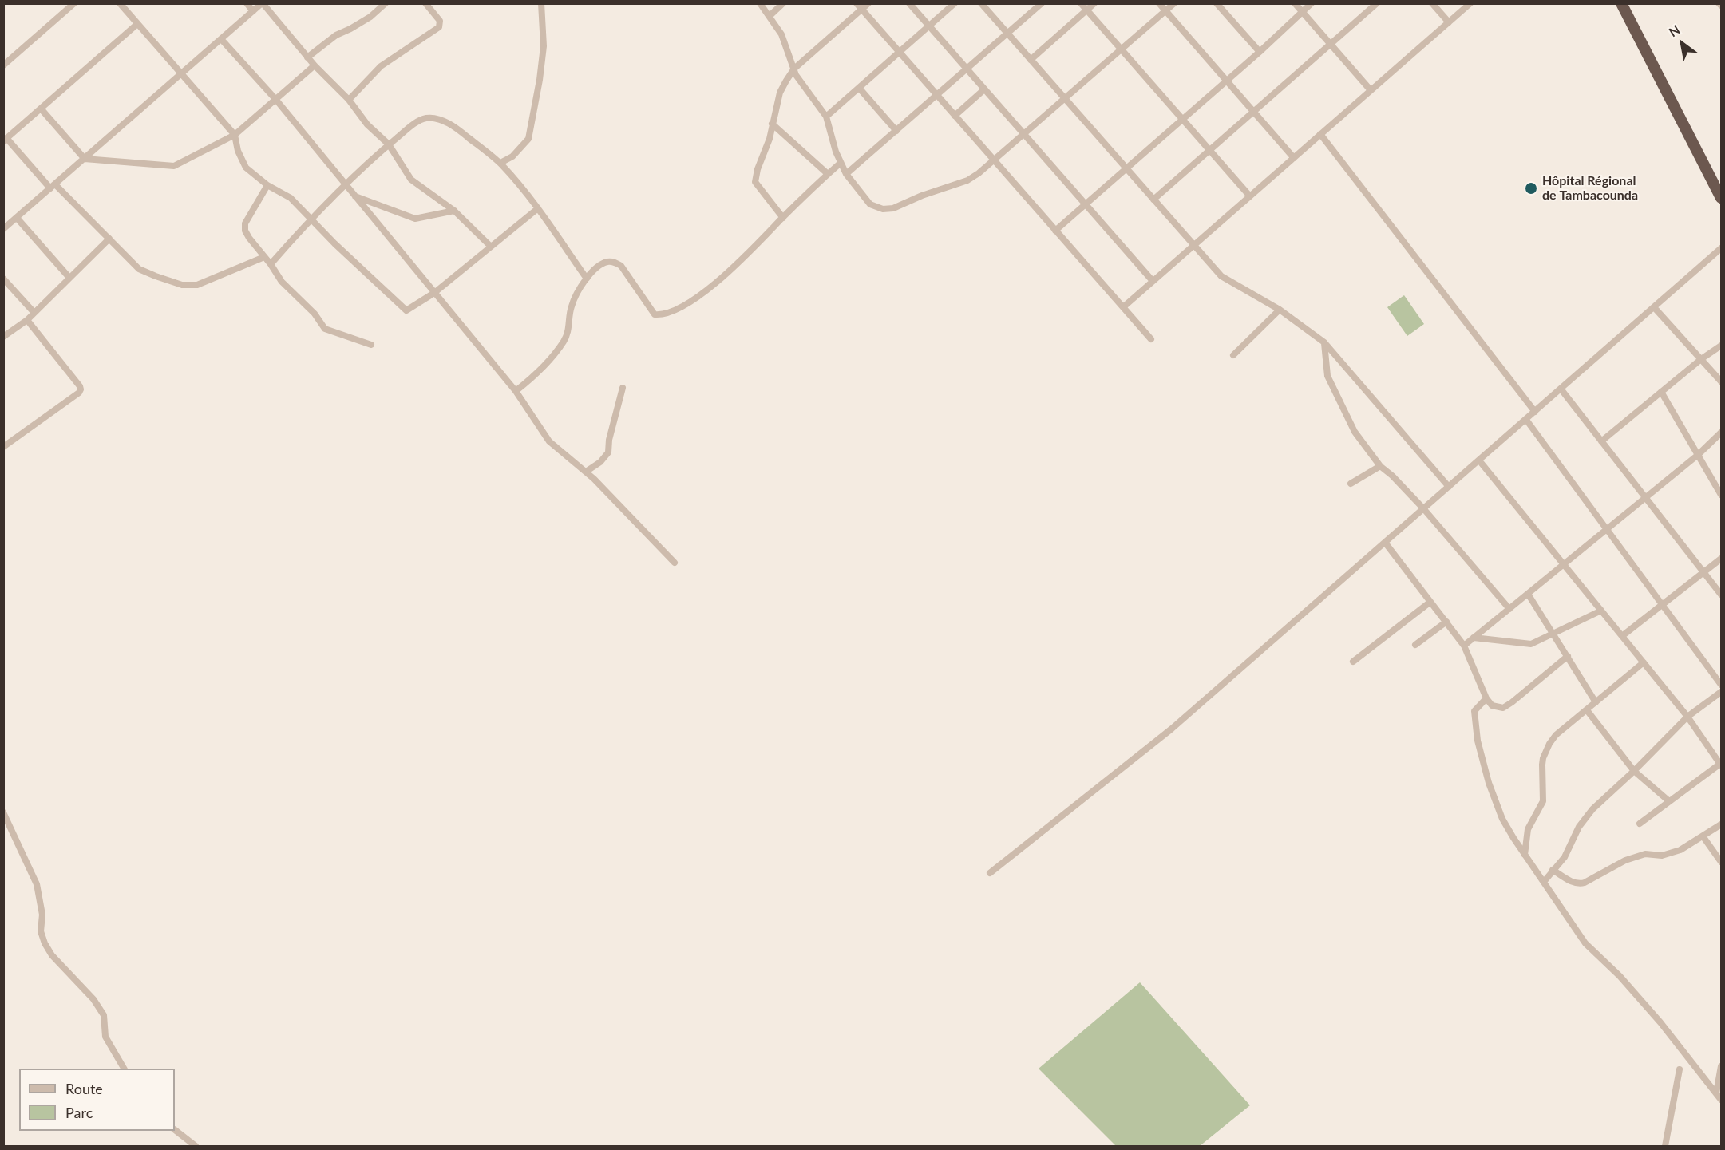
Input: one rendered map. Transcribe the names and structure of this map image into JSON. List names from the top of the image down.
{
  "places": ["Hôpital Régional de Tambacounda"],
  "legend": ["Route", "Parc"],
  "north": "top left"
}
